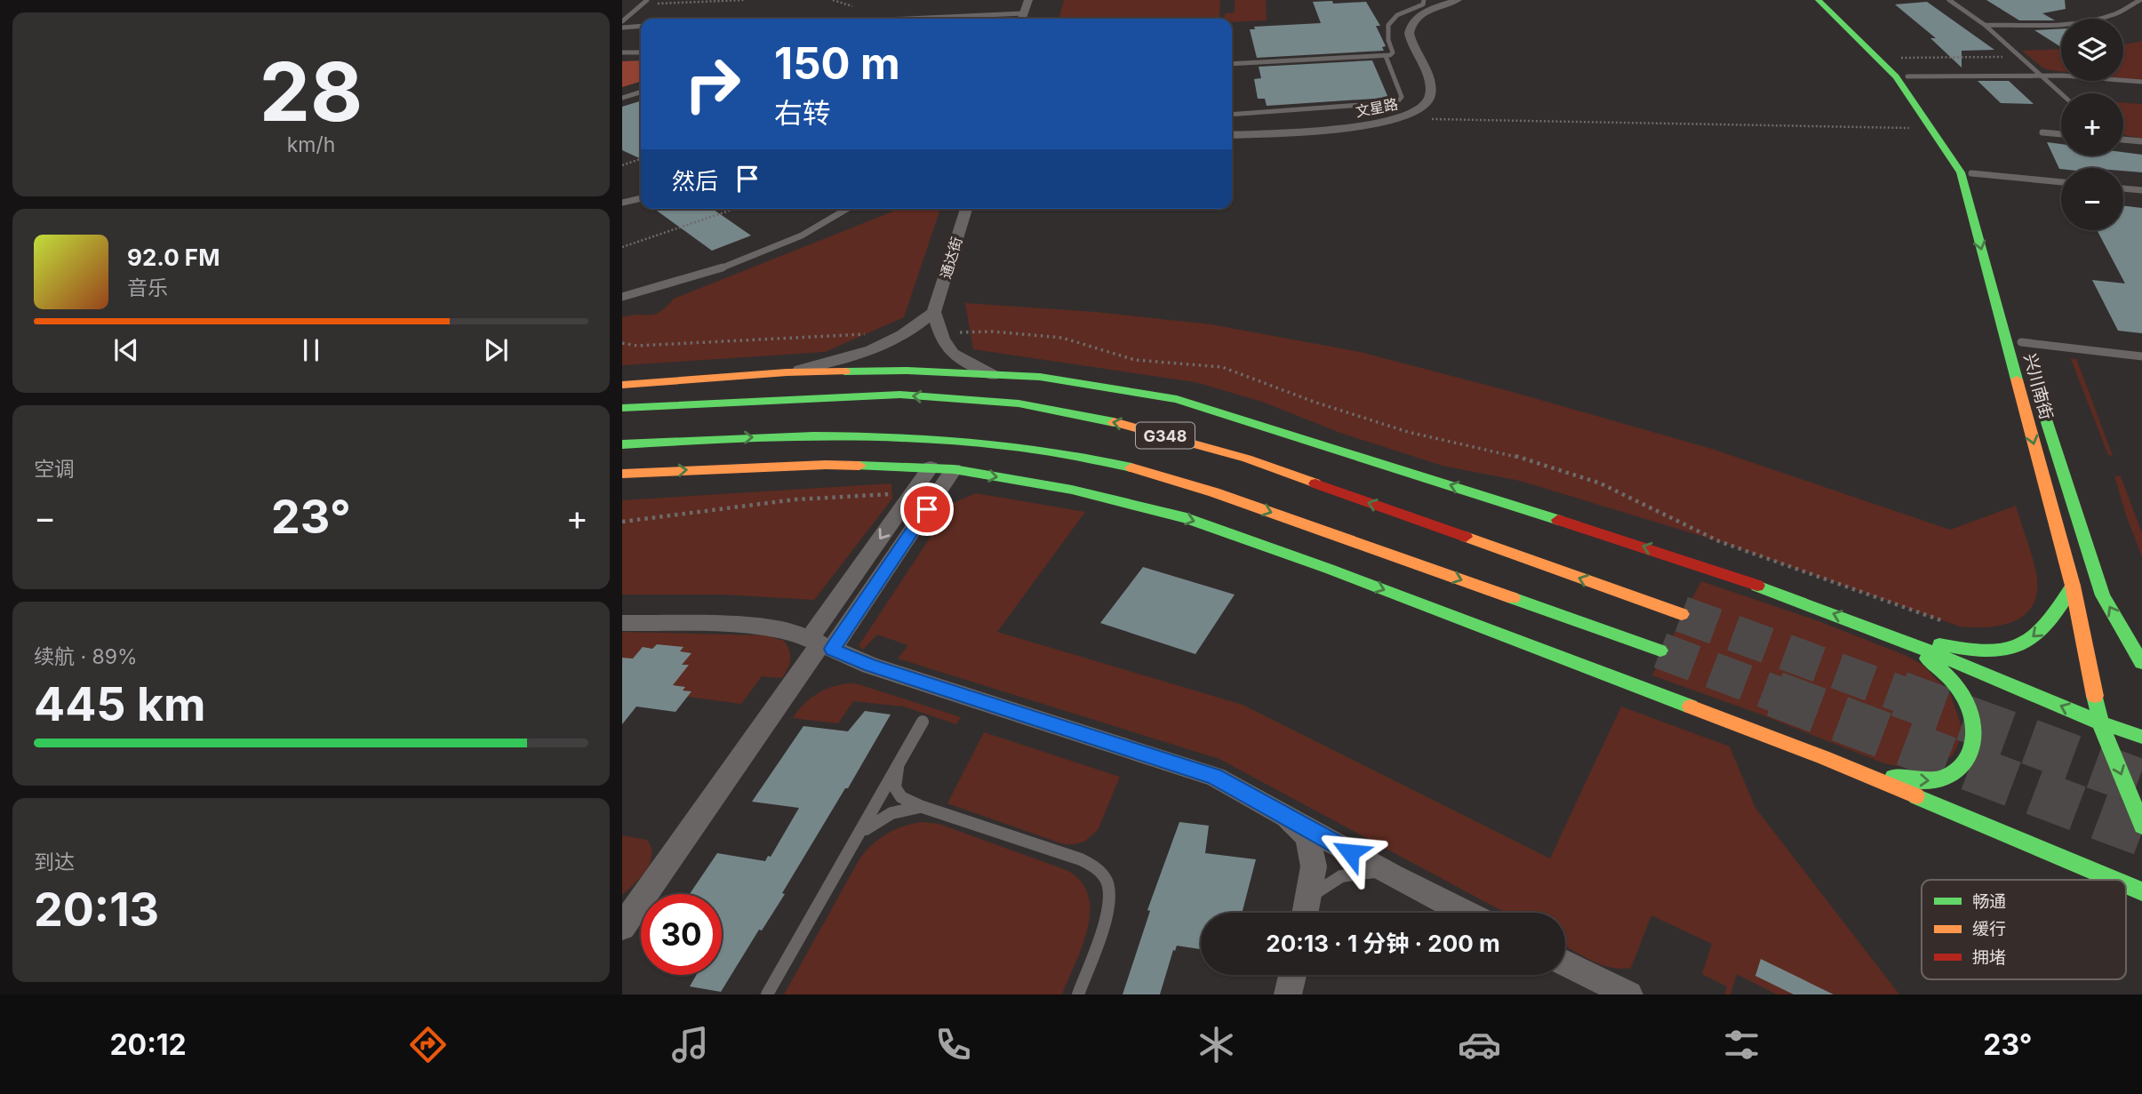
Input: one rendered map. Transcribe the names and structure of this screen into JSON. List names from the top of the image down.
{
  "streets": {
    "main road": ["兴川南街", "G348"],
    "street": ["文星路", "通达街"]
  },
  "legend": ["畅通", "缓行", "拥堵"],
  "page": {
    "tile": [
      ["28", "km/h"],
      "空调",
      ["续航 · 89%", "445 km"],
      ["到达", "20:13"]
    ],
    "map_buttons": ["+", "−"],
    "turn": ["150 m", "右转"],
    "then": "然后",
    "song": ["92.0 FM", "音乐"],
    "heat": ["−", "23°", "+"],
    "limit": "30",
    "trip": "20:13 · 1 分钟 · 200 m",
    "tabs": ["20:12", "23°"]
  }
}
